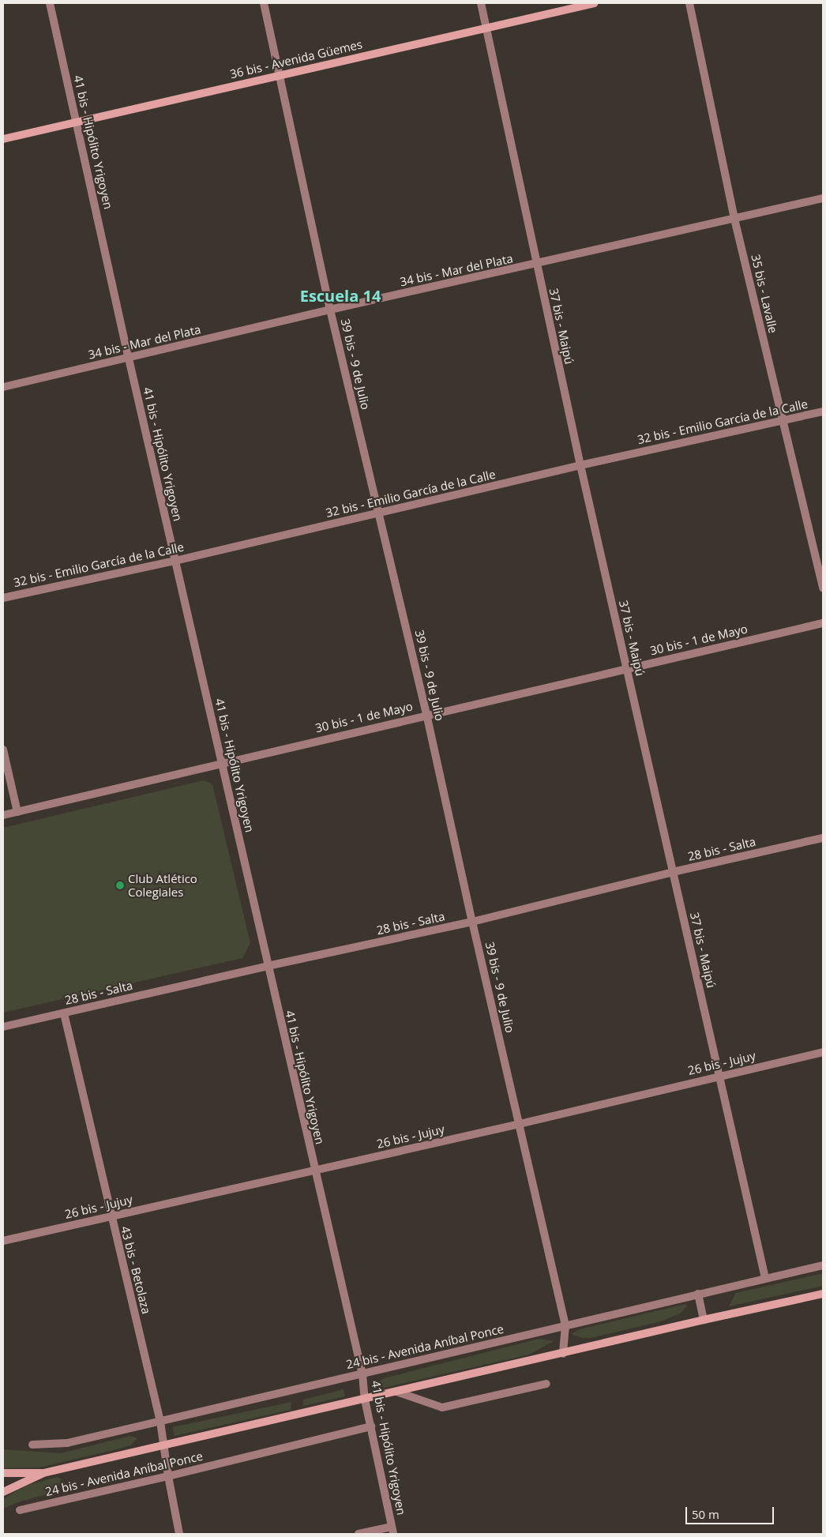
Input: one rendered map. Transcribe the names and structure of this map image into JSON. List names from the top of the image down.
{
  "streets": {
    "main road": ["36 bis - Avenida Güemes", "24 bis - Avenida Aníbal Ponce"],
    "street": [
      "41 bis - Hipólito Yrigoyen",
      "34 bis - Mar del Plata",
      "35 bis - Lavalle",
      "37 bis - Maipú",
      "39 bis - 9 de Julio",
      "32 bis - Emilio García de la Calle",
      "30 bis - 1 de Mayo",
      "28 bis - Salta",
      "26 bis - Jujuy",
      "43 bis - Betolaza"
    ]
  },
  "crossings": [
    ["36 bis - Avenida Güemes", "41 bis - Hipólito Yrigoyen"],
    ["36 bis - Avenida Güemes", "37 bis - Maipú"],
    ["36 bis - Avenida Güemes", "39 bis - 9 de Julio"],
    ["41 bis - Hipólito Yrigoyen", "34 bis - Mar del Plata"],
    ["41 bis - Hipólito Yrigoyen", "32 bis - Emilio García de la Calle"],
    ["41 bis - Hipólito Yrigoyen", "30 bis - 1 de Mayo"],
    ["41 bis - Hipólito Yrigoyen", "28 bis - Salta"],
    ["41 bis - Hipólito Yrigoyen", "26 bis - Jujuy"],
    ["41 bis - Hipólito Yrigoyen", "24 bis - Avenida Aníbal Ponce"],
    ["34 bis - Mar del Plata", "35 bis - Lavalle"],
    ["34 bis - Mar del Plata", "37 bis - Maipú"],
    ["34 bis - Mar del Plata", "39 bis - 9 de Julio"],
    ["35 bis - Lavalle", "32 bis - Emilio García de la Calle"],
    ["37 bis - Maipú", "32 bis - Emilio García de la Calle"],
    ["37 bis - Maipú", "30 bis - 1 de Mayo"],
    ["37 bis - Maipú", "28 bis - Salta"],
    ["37 bis - Maipú", "26 bis - Jujuy"],
    ["37 bis - Maipú", "24 bis - Avenida Aníbal Ponce"],
    ["39 bis - 9 de Julio", "32 bis - Emilio García de la Calle"],
    ["39 bis - 9 de Julio", "30 bis - 1 de Mayo"],
    ["39 bis - 9 de Julio", "28 bis - Salta"],
    ["39 bis - 9 de Julio", "26 bis - Jujuy"],
    ["39 bis - 9 de Julio", "24 bis - Avenida Aníbal Ponce"],
    ["28 bis - Salta", "43 bis - Betolaza"],
    ["26 bis - Jujuy", "43 bis - Betolaza"],
    ["43 bis - Betolaza", "24 bis - Avenida Aníbal Ponce"]
  ],
  "districts": ["Escuela 14"],
  "places": ["Club Atlético Colegiales"],
  "scale_bar": "50 m"
}
